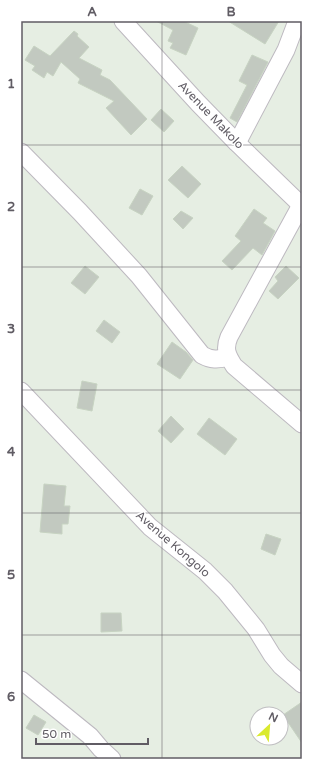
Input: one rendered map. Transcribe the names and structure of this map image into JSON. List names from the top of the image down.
{
  "streets": {
    "street": ["Avenue Makolo", "Avenue Kongolo"]
  },
  "scale_bar": "50 m",
  "north": "top right",
  "grid": {
    "columns": ["A", "B"],
    "rows": [
      "1",
      "2",
      "3",
      "4",
      "5",
      "6"
    ]
  }
}
